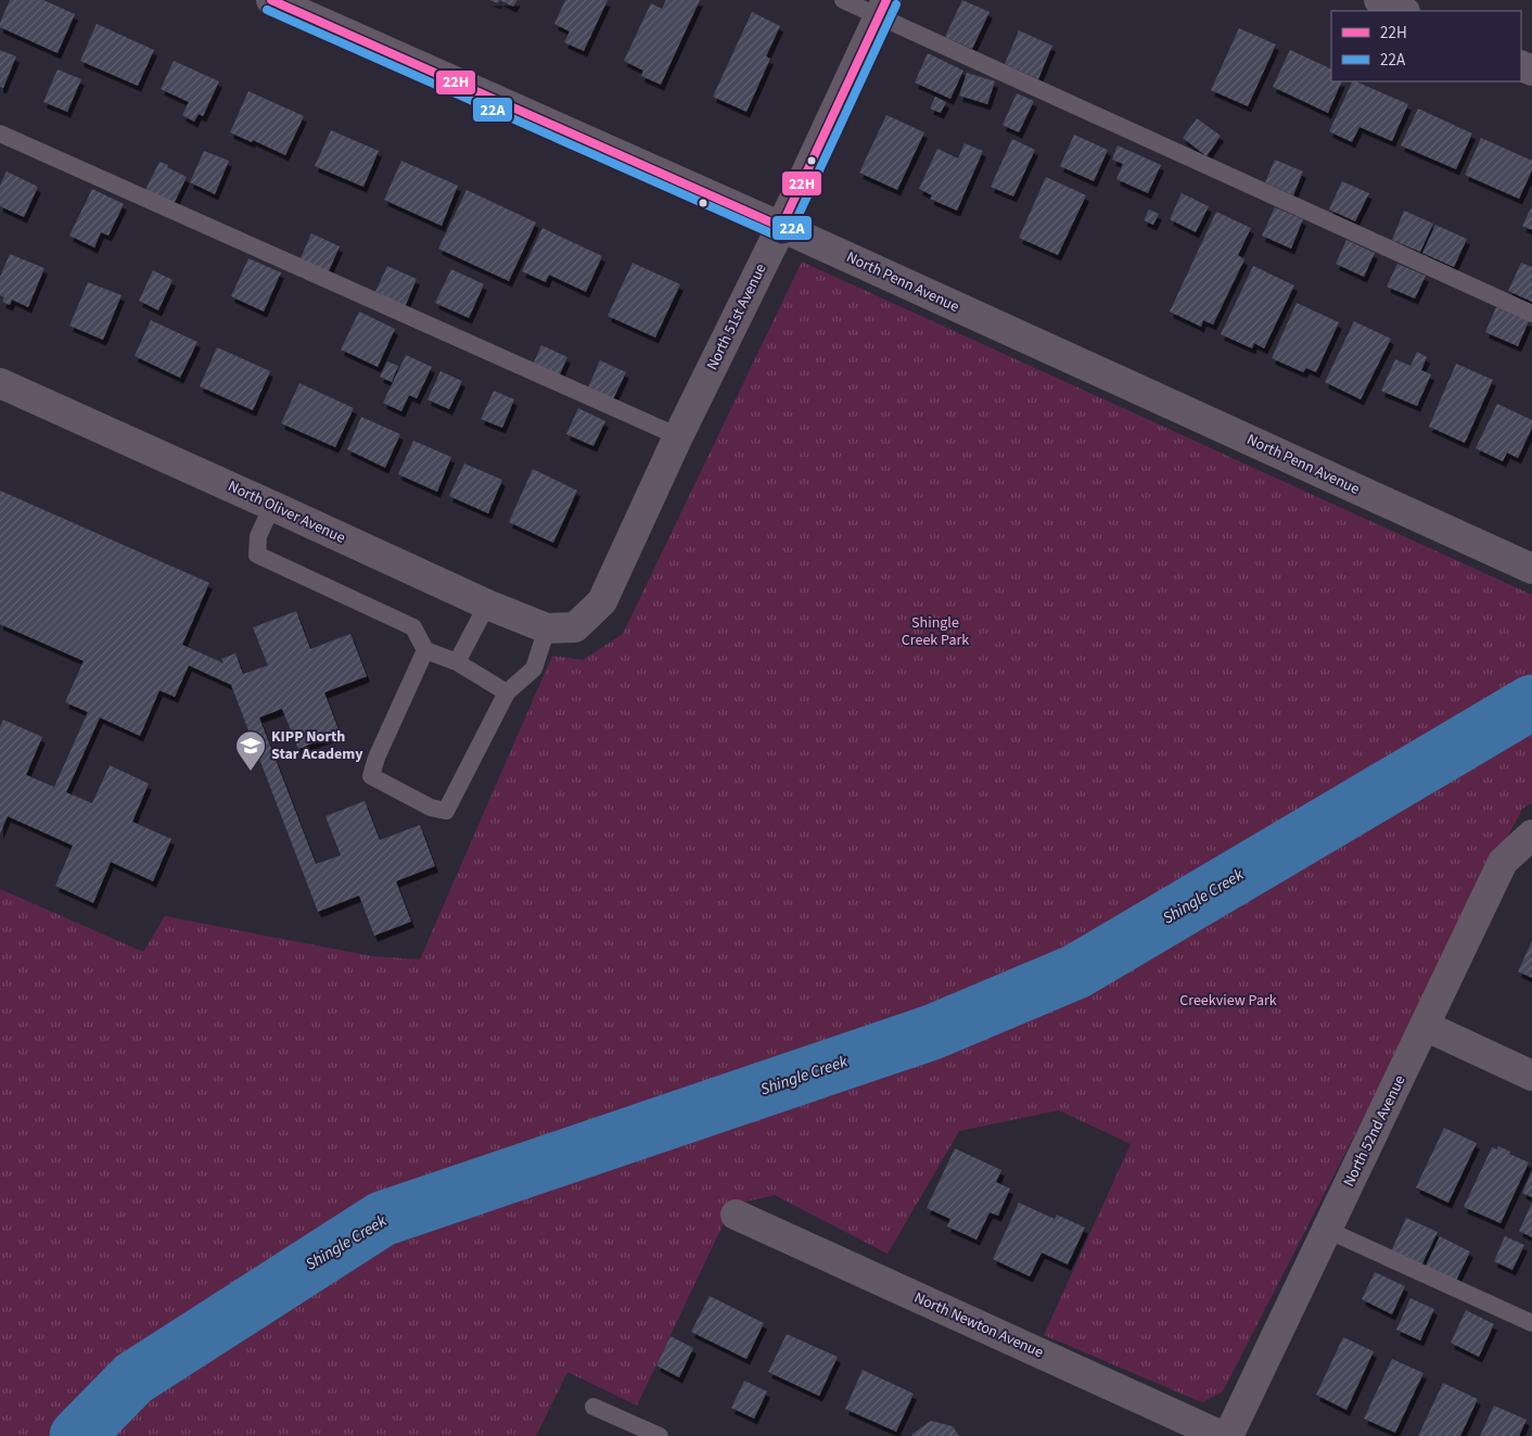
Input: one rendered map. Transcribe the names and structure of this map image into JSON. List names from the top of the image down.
{
  "streets": {
    "street": [
      "North Penn Avenue",
      "North 51st Avenue",
      "North Oliver Avenue",
      "North 52nd Avenue",
      "North Newton Avenue"
    ]
  },
  "crossings": [
    ["North Penn Avenue", "North 51st Avenue"],
    ["North 51st Avenue", "North Oliver Avenue"]
  ],
  "water": ["Shingle Creek"],
  "parks": ["Shingle Creek Park", "Creekview Park"],
  "places": {
    "school or university": ["KIPP North Star Academy"]
  },
  "lines": ["transit line 22H", "transit line 22A"],
  "legend": ["22H", "22A"]
}
